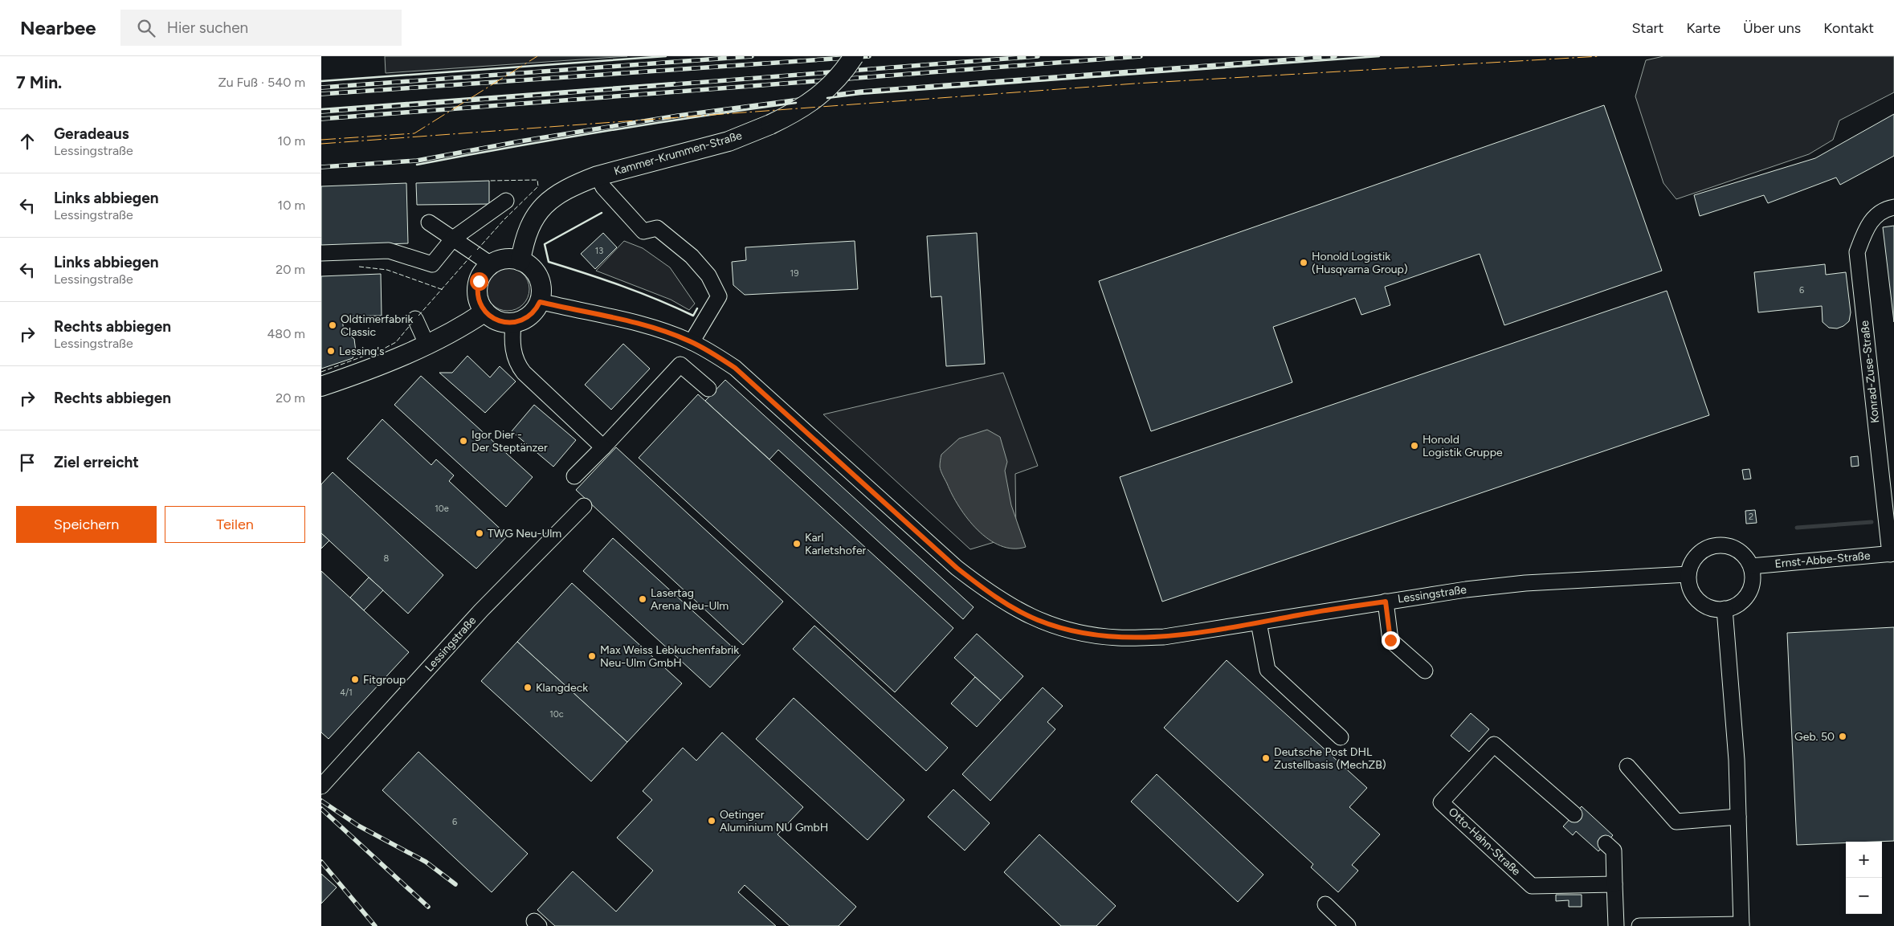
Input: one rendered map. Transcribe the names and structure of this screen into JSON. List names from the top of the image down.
{
  "streets": {
    "main road": ["Kammer-Krummen-Straße"],
    "street": [
      "Konrad-Zuse-Straße",
      "Ernst-Abbe-Straße",
      "Lessingstraße",
      "Otto-Hahn-Straße"
    ]
  },
  "crossings": [
    ["Kammer-Krummen-Straße", "Lessingstraße"],
    ["Konrad-Zuse-Straße", "Ernst-Abbe-Straße"],
    ["Ernst-Abbe-Straße", "Lessingstraße"]
  ],
  "places": [
    "Honold Logistik (Husqvarna Group)",
    "Oldtimerfabrik Classic",
    "Lessing's",
    "Igor Dier - Der Steptänzer",
    "Honold Logistik Gruppe",
    "TWG Neu-Ulm",
    "Karl Karletshofer",
    "Lasertag Arena Neu-Ulm",
    "Max Weiss Lebkuchenfabrik Neu-Ulm GmbH",
    "Fitgroup",
    "Klangdeck",
    "Geb. 50",
    "Deutsche Post DHL Zustellbasis (MechZB)",
    "Oetinger Aluminium NU GmbH"
  ],
  "house_numbers": [
    "13",
    "19",
    "6",
    "10e",
    "2",
    "8",
    "4/1",
    "10c",
    "6"
  ],
  "page": {
    "header": "Nearbee",
    "search": "Hier suchen",
    "nav": [
      "Start",
      "Karte",
      "Über uns",
      "Kontakt"
    ],
    "heading": ["7 Min.", "Zu Fuß · 540 m"],
    "list": [
      ["Geradeaus", "Lessingstraße", "10 m"],
      ["Links abbiegen", "Lessingstraße", "10 m"],
      ["Links abbiegen", "Lessingstraße", "20 m"],
      ["Rechts abbiegen", "Lessingstraße", "480 m"],
      ["Rechts abbiegen", "20 m"],
      "Ziel erreicht"
    ],
    "buttons": ["Speichern", "Teilen"],
    "map_buttons": ["+", "−"]
  }
}
